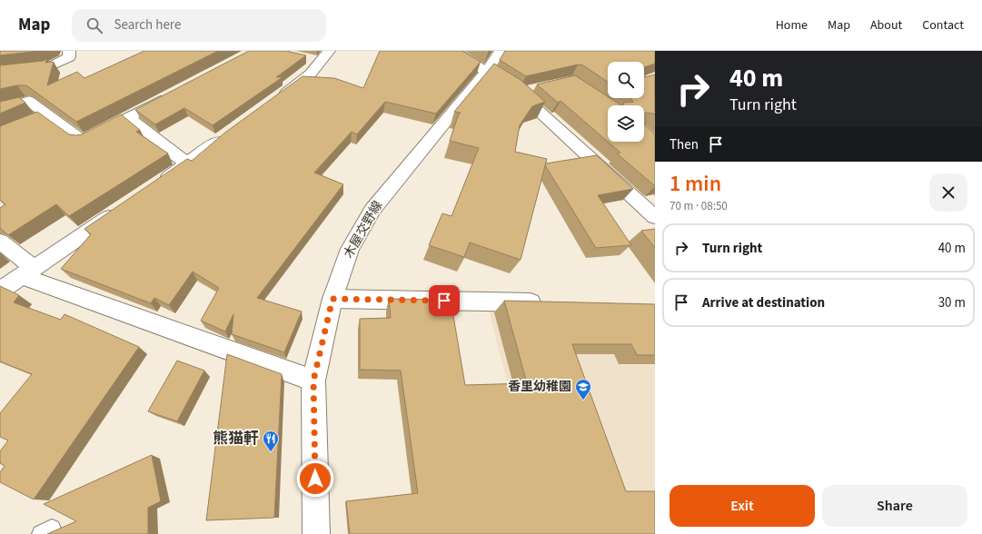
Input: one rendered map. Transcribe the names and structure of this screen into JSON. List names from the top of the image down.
{
  "streets": {
    "street": ["木屋交野線"]
  },
  "places": {
    "school or university": ["香里幼稚園"],
    "restaurant": ["熊猫軒"]
  },
  "page": {
    "header": "Map",
    "search": "Search here",
    "nav": [
      "Home",
      "Map",
      "About",
      "Contact"
    ],
    "turn": ["40 m", "Turn right"],
    "then": "Then",
    "heading": ["1 min", "70 m · 08:50"],
    "list": [
      {
        "name": "Turn right",
        "value": "40 m"
      },
      {
        "name": "Arrive at destination",
        "value": "30 m"
      }
    ],
    "buttons": ["Exit", "Share"]
  }
}
